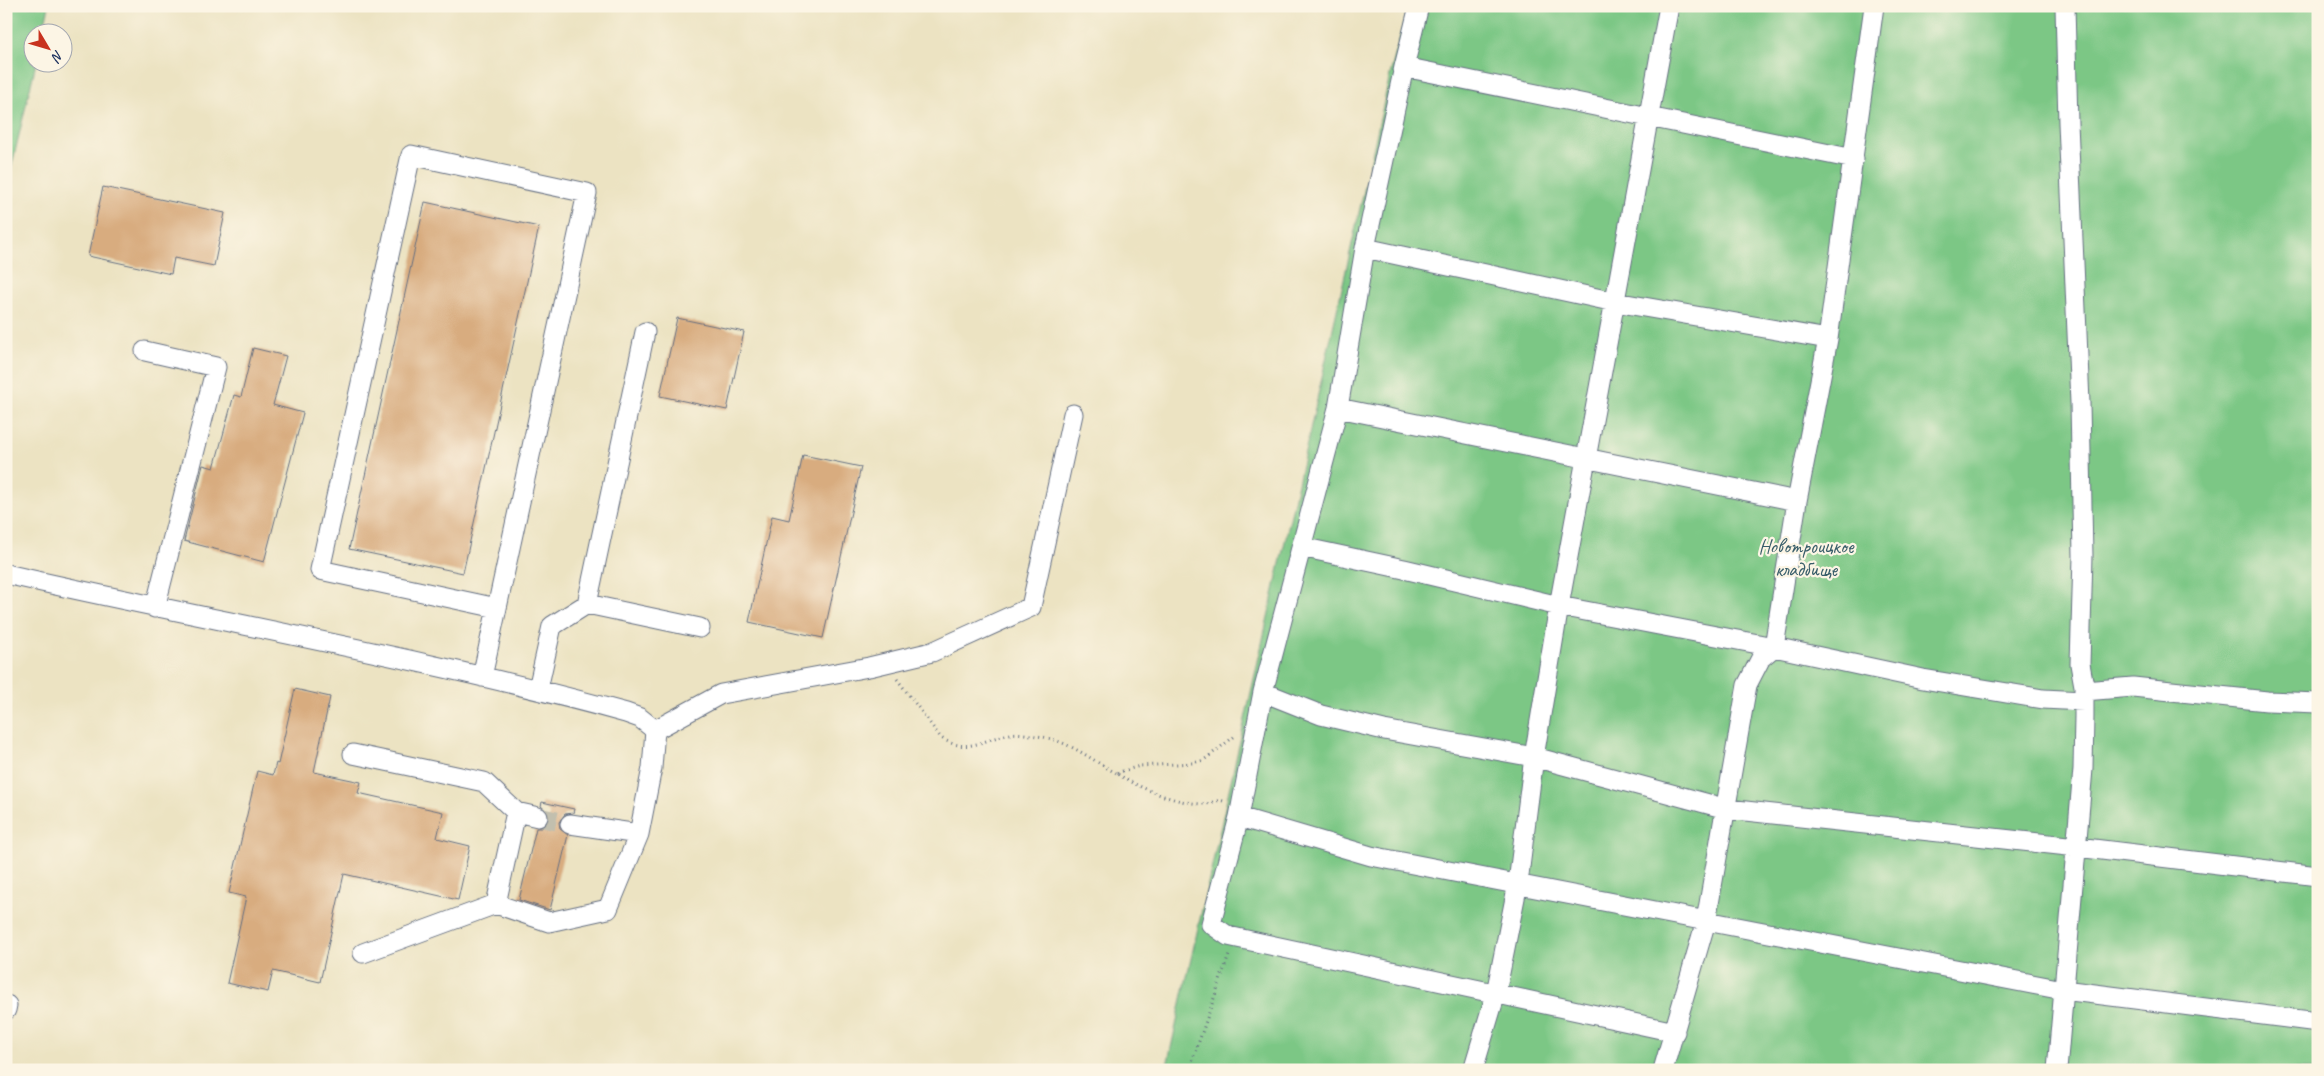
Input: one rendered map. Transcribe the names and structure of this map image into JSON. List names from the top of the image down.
{
  "parks": ["Новотроицкое кладбище"],
  "north": "bottom right"
}
